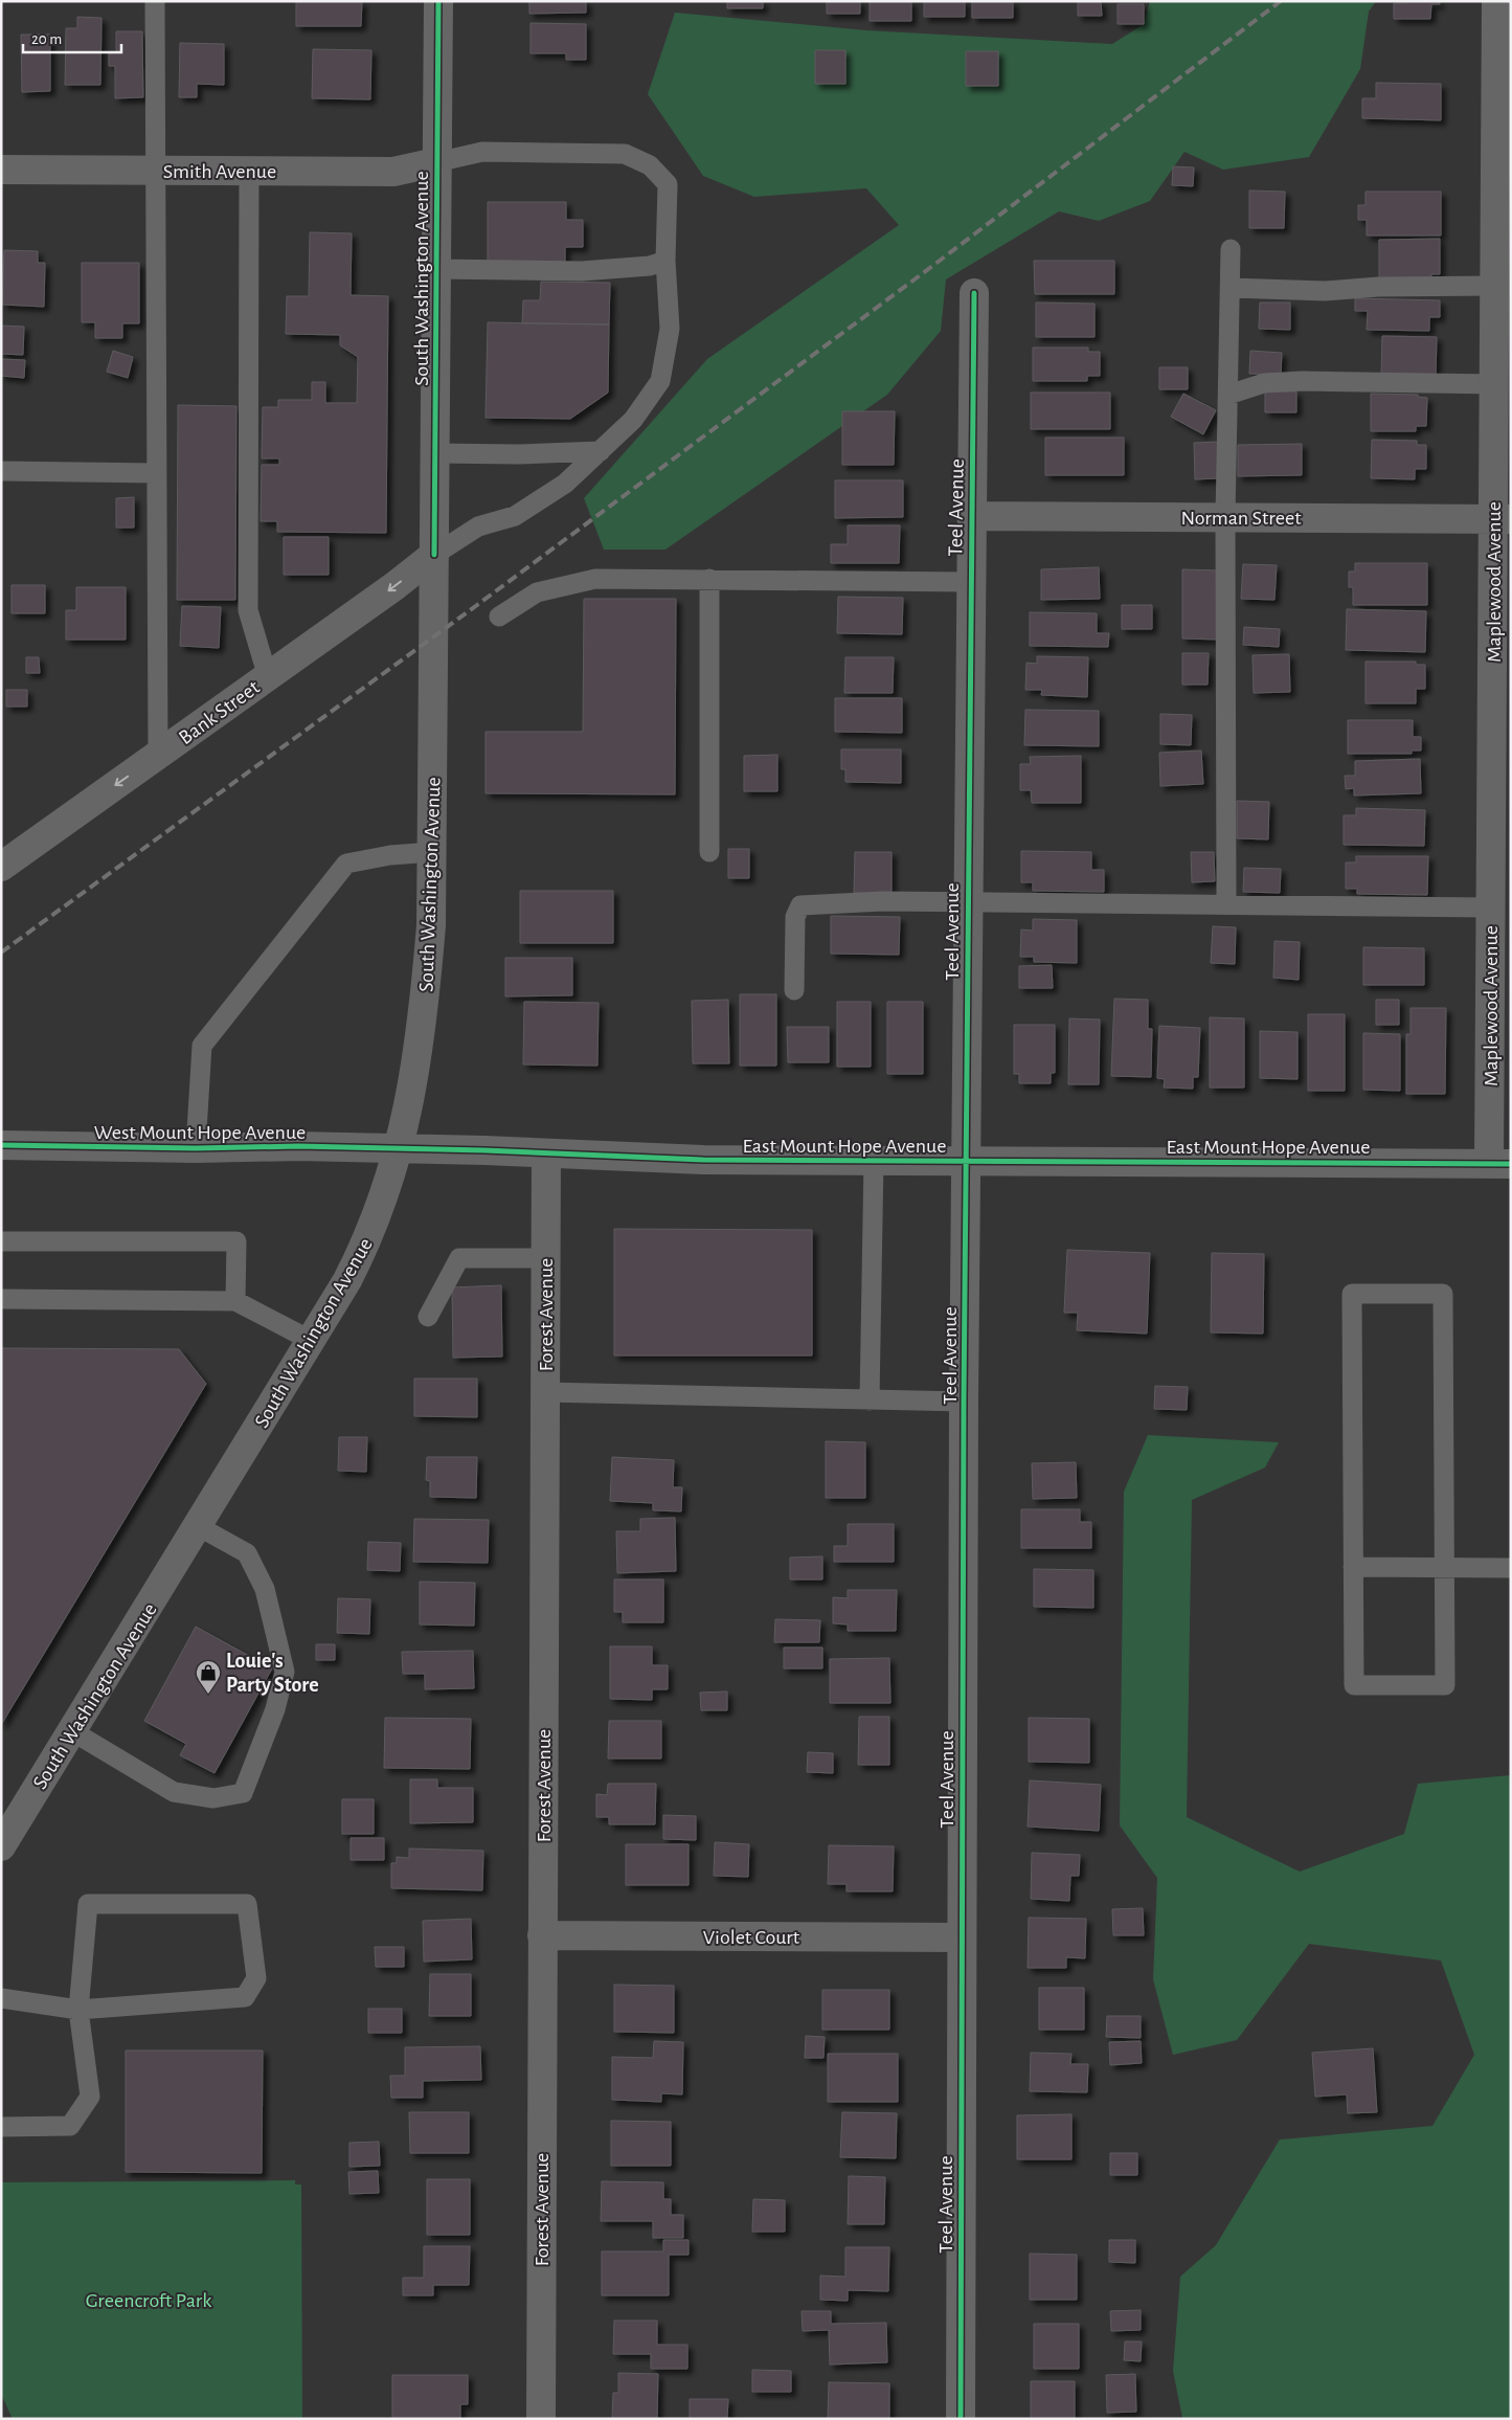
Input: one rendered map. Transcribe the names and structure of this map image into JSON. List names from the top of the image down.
{
  "streets": {
    "street": [
      "Smith Avenue",
      "South Washington Avenue",
      "Teel Avenue",
      "Norman Street",
      "Maplewood Avenue",
      "Bank Street",
      "West Mount Hope Avenue",
      "East Mount Hope Avenue",
      "Forest Avenue",
      "Violet Court"
    ]
  },
  "crossings": [
    ["Smith Avenue", "South Washington Avenue"],
    ["South Washington Avenue", "Bank Street"],
    ["South Washington Avenue", "West Mount Hope Avenue"],
    ["South Washington Avenue", "East Mount Hope Avenue"],
    ["Teel Avenue", "Norman Street"],
    ["Teel Avenue", "East Mount Hope Avenue"],
    ["Teel Avenue", "Violet Court"],
    ["Norman Street", "Maplewood Avenue"],
    ["Maplewood Avenue", "East Mount Hope Avenue"],
    ["West Mount Hope Avenue", "East Mount Hope Avenue"],
    ["East Mount Hope Avenue", "Forest Avenue"],
    ["Forest Avenue", "Violet Court"]
  ],
  "one_way": ["Bank Street"],
  "parks": ["Greencroft Park"],
  "places": {
    "shop": ["Louie's Party Store"]
  },
  "scale_bar": "20 m"
}
